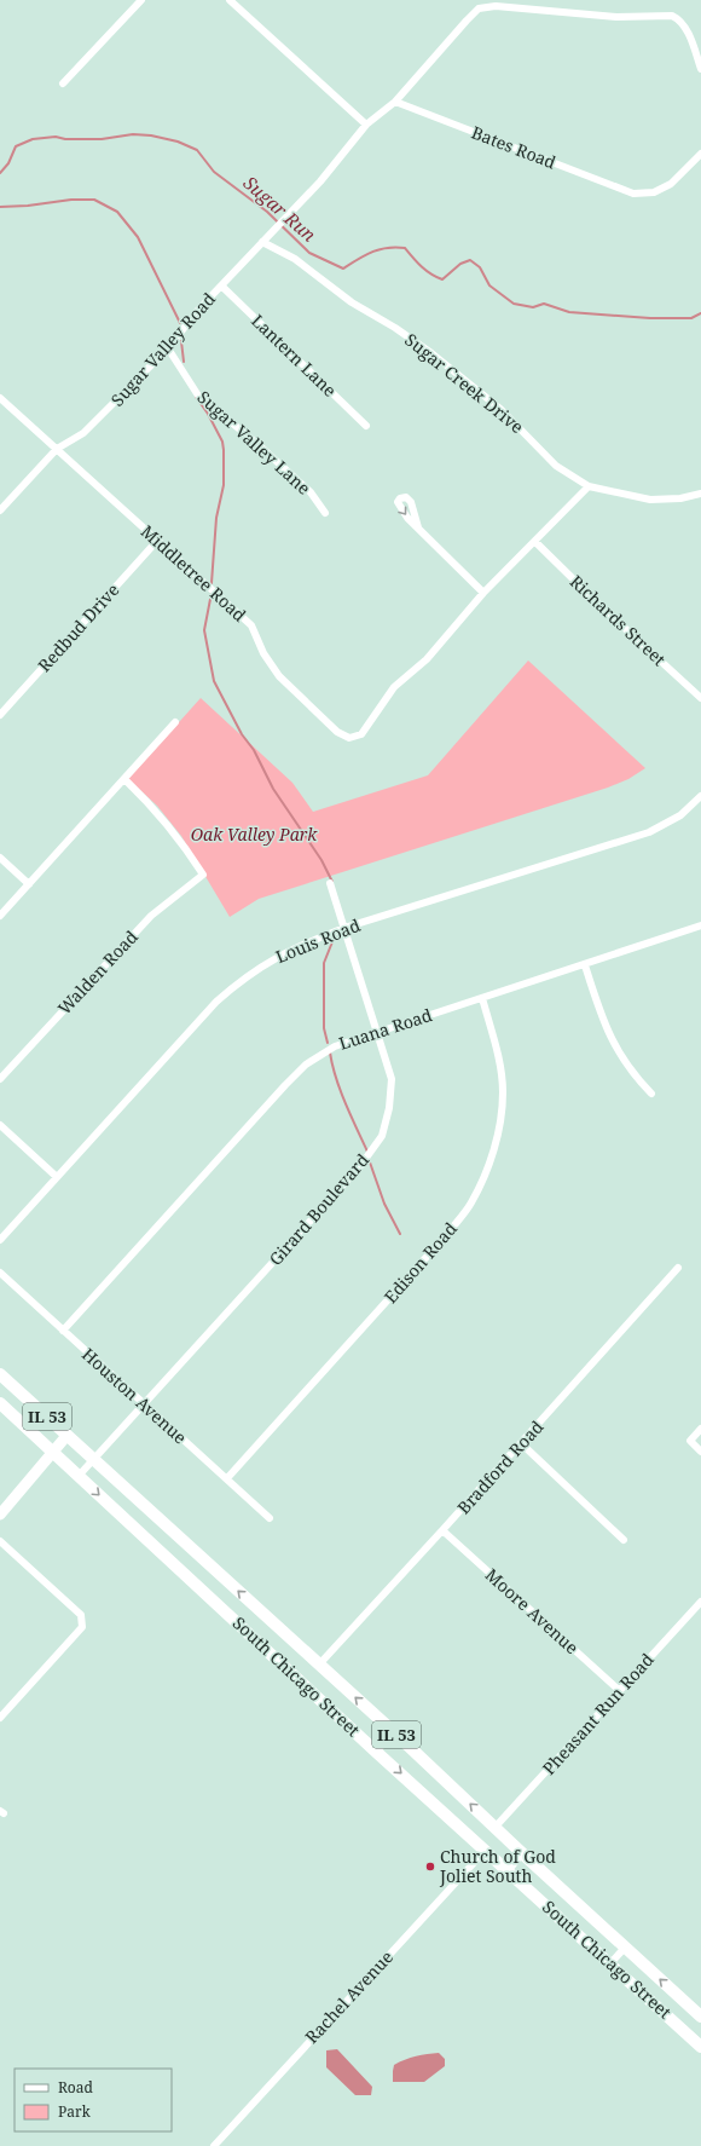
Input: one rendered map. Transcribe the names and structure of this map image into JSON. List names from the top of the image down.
{
  "streets": {
    "main road": ["IL 53", "South Chicago Street"],
    "street": [
      "Bates Road",
      "Sugar Valley Road",
      "Lantern Lane",
      "Sugar Creek Drive",
      "Sugar Valley Lane",
      "Middletree Road",
      "Richards Street",
      "Redbud Drive",
      "Louis Road",
      "Walden Road",
      "Luana Road",
      "Girard Boulevard",
      "Edison Road",
      "Houston Avenue",
      "Bradford Road",
      "Moore Avenue",
      "Pheasant Run Road",
      "Rachel Avenue"
    ]
  },
  "crossings": [
    ["Bates Road", "Sugar Valley Road"],
    ["Sugar Valley Road", "Lantern Lane"],
    ["Sugar Valley Road", "Sugar Creek Drive"],
    ["Sugar Valley Road", "Sugar Valley Lane"],
    ["Sugar Valley Road", "Middletree Road"],
    ["Sugar Creek Drive", "Middletree Road"],
    ["Middletree Road", "Richards Street"],
    ["Middletree Road", "Redbud Drive"],
    ["Louis Road", "Girard Boulevard"],
    ["Luana Road", "Girard Boulevard"],
    ["Luana Road", "Edison Road"],
    ["Luana Road", "Houston Avenue"],
    ["Girard Boulevard", "Houston Avenue"],
    ["Girard Boulevard", "South Chicago Street"],
    ["Edison Road", "Houston Avenue"],
    ["Bradford Road", "Moore Avenue"],
    ["Bradford Road", "South Chicago Street"],
    ["Moore Avenue", "Pheasant Run Road"],
    ["South Chicago Street", "Pheasant Run Road"],
    ["South Chicago Street", "Rachel Avenue"]
  ],
  "water": ["Sugar Run"],
  "parks": ["Oak Valley Park"],
  "places": ["Church of God Joliet South"],
  "legend": ["Road", "Park"]
}
